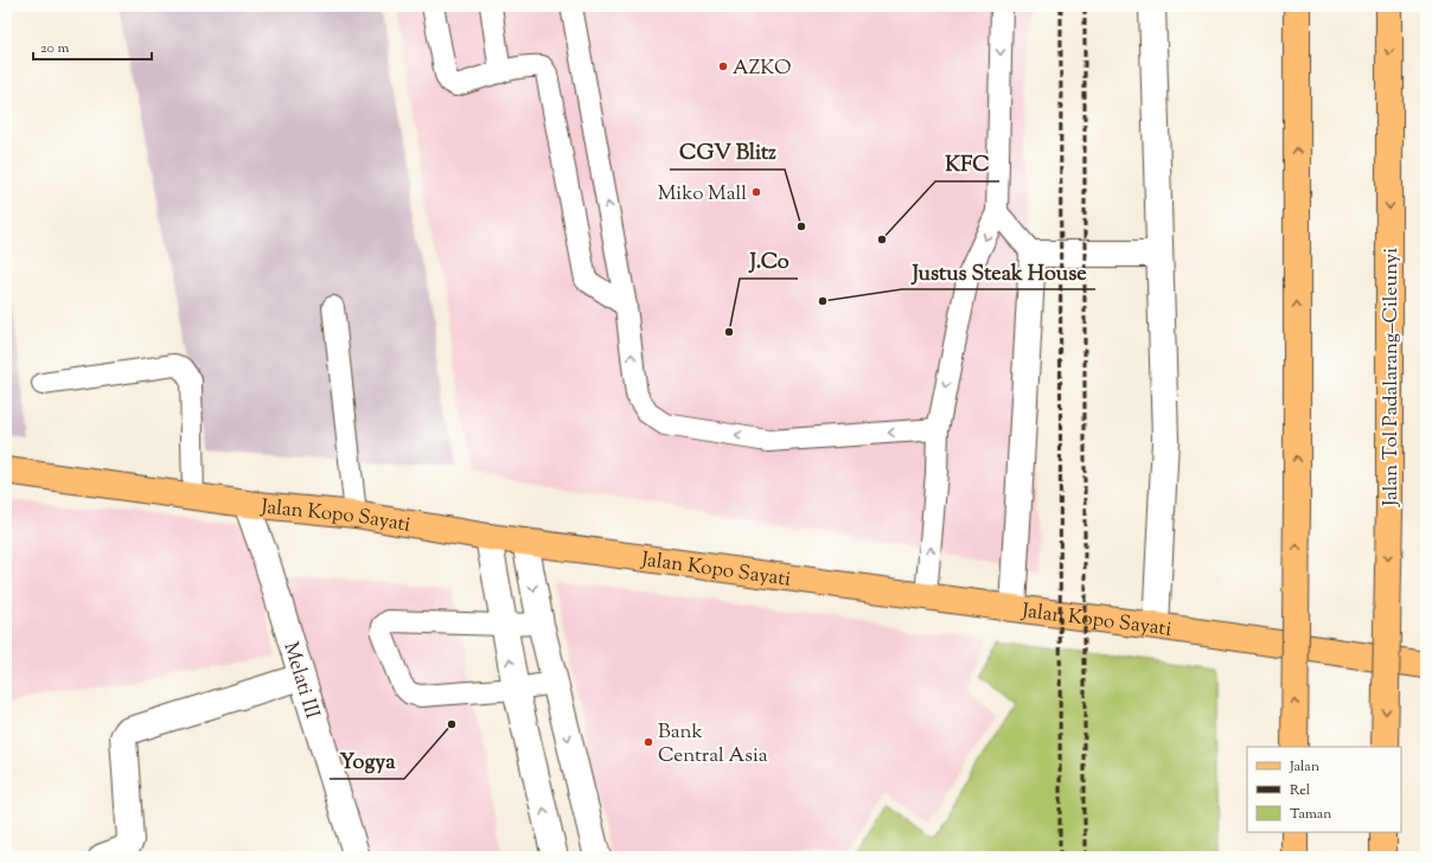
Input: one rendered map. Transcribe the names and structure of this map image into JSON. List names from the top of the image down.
{
  "streets": {
    "main road": ["Jalan Tol Padalarang–Cileunyi", "Jalan Kopo Sayati"],
    "street": ["Melati III"]
  },
  "crossings": [
    ["Jalan Kopo Sayati", "Melati III"]
  ],
  "places": [
    "AZKO",
    "Miko Mall",
    "CGV Blitz",
    "KFC",
    "Justus Steak House",
    "J.Co",
    "Yogya",
    "Bank Central Asia"
  ],
  "legend": ["Jalan", "Rel", "Taman"],
  "scale_bar": "20 m"
}
